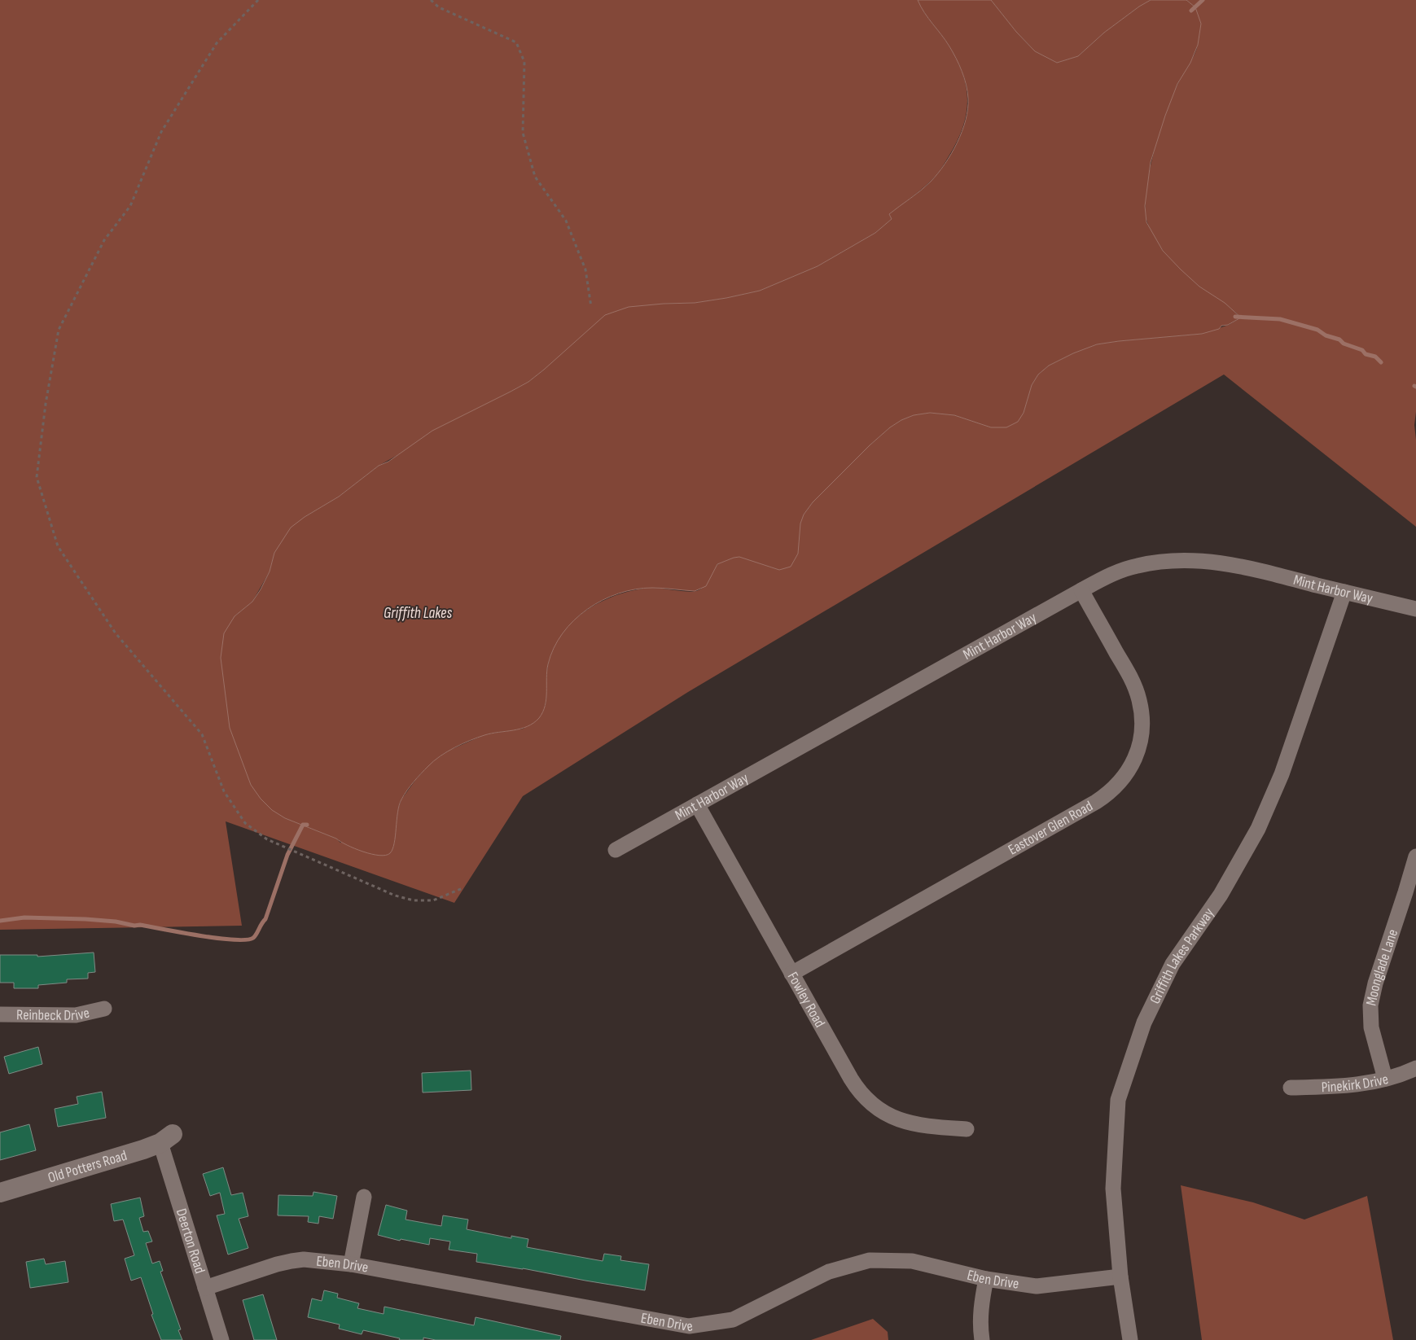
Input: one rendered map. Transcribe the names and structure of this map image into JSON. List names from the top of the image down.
{
  "streets": {
    "street": [
      "Mint Harbor Way",
      "Eastover Glen Road",
      "Griffith Lakes Parkway",
      "Moonglade Lane",
      "Fowley Road",
      "Reinbeck Drive",
      "Pinekirk Drive",
      "Old Potters Road",
      "Deerton Road",
      "Eben Drive"
    ]
  },
  "crossings": [
    ["Mint Harbor Way", "Eastover Glen Road"],
    ["Mint Harbor Way", "Griffith Lakes Parkway"],
    ["Mint Harbor Way", "Fowley Road"],
    ["Eastover Glen Road", "Fowley Road"],
    ["Griffith Lakes Parkway", "Eben Drive"],
    ["Moonglade Lane", "Pinekirk Drive"],
    ["Old Potters Road", "Deerton Road"],
    ["Deerton Road", "Eben Drive"]
  ],
  "water": ["Griffith Lakes"]
}
